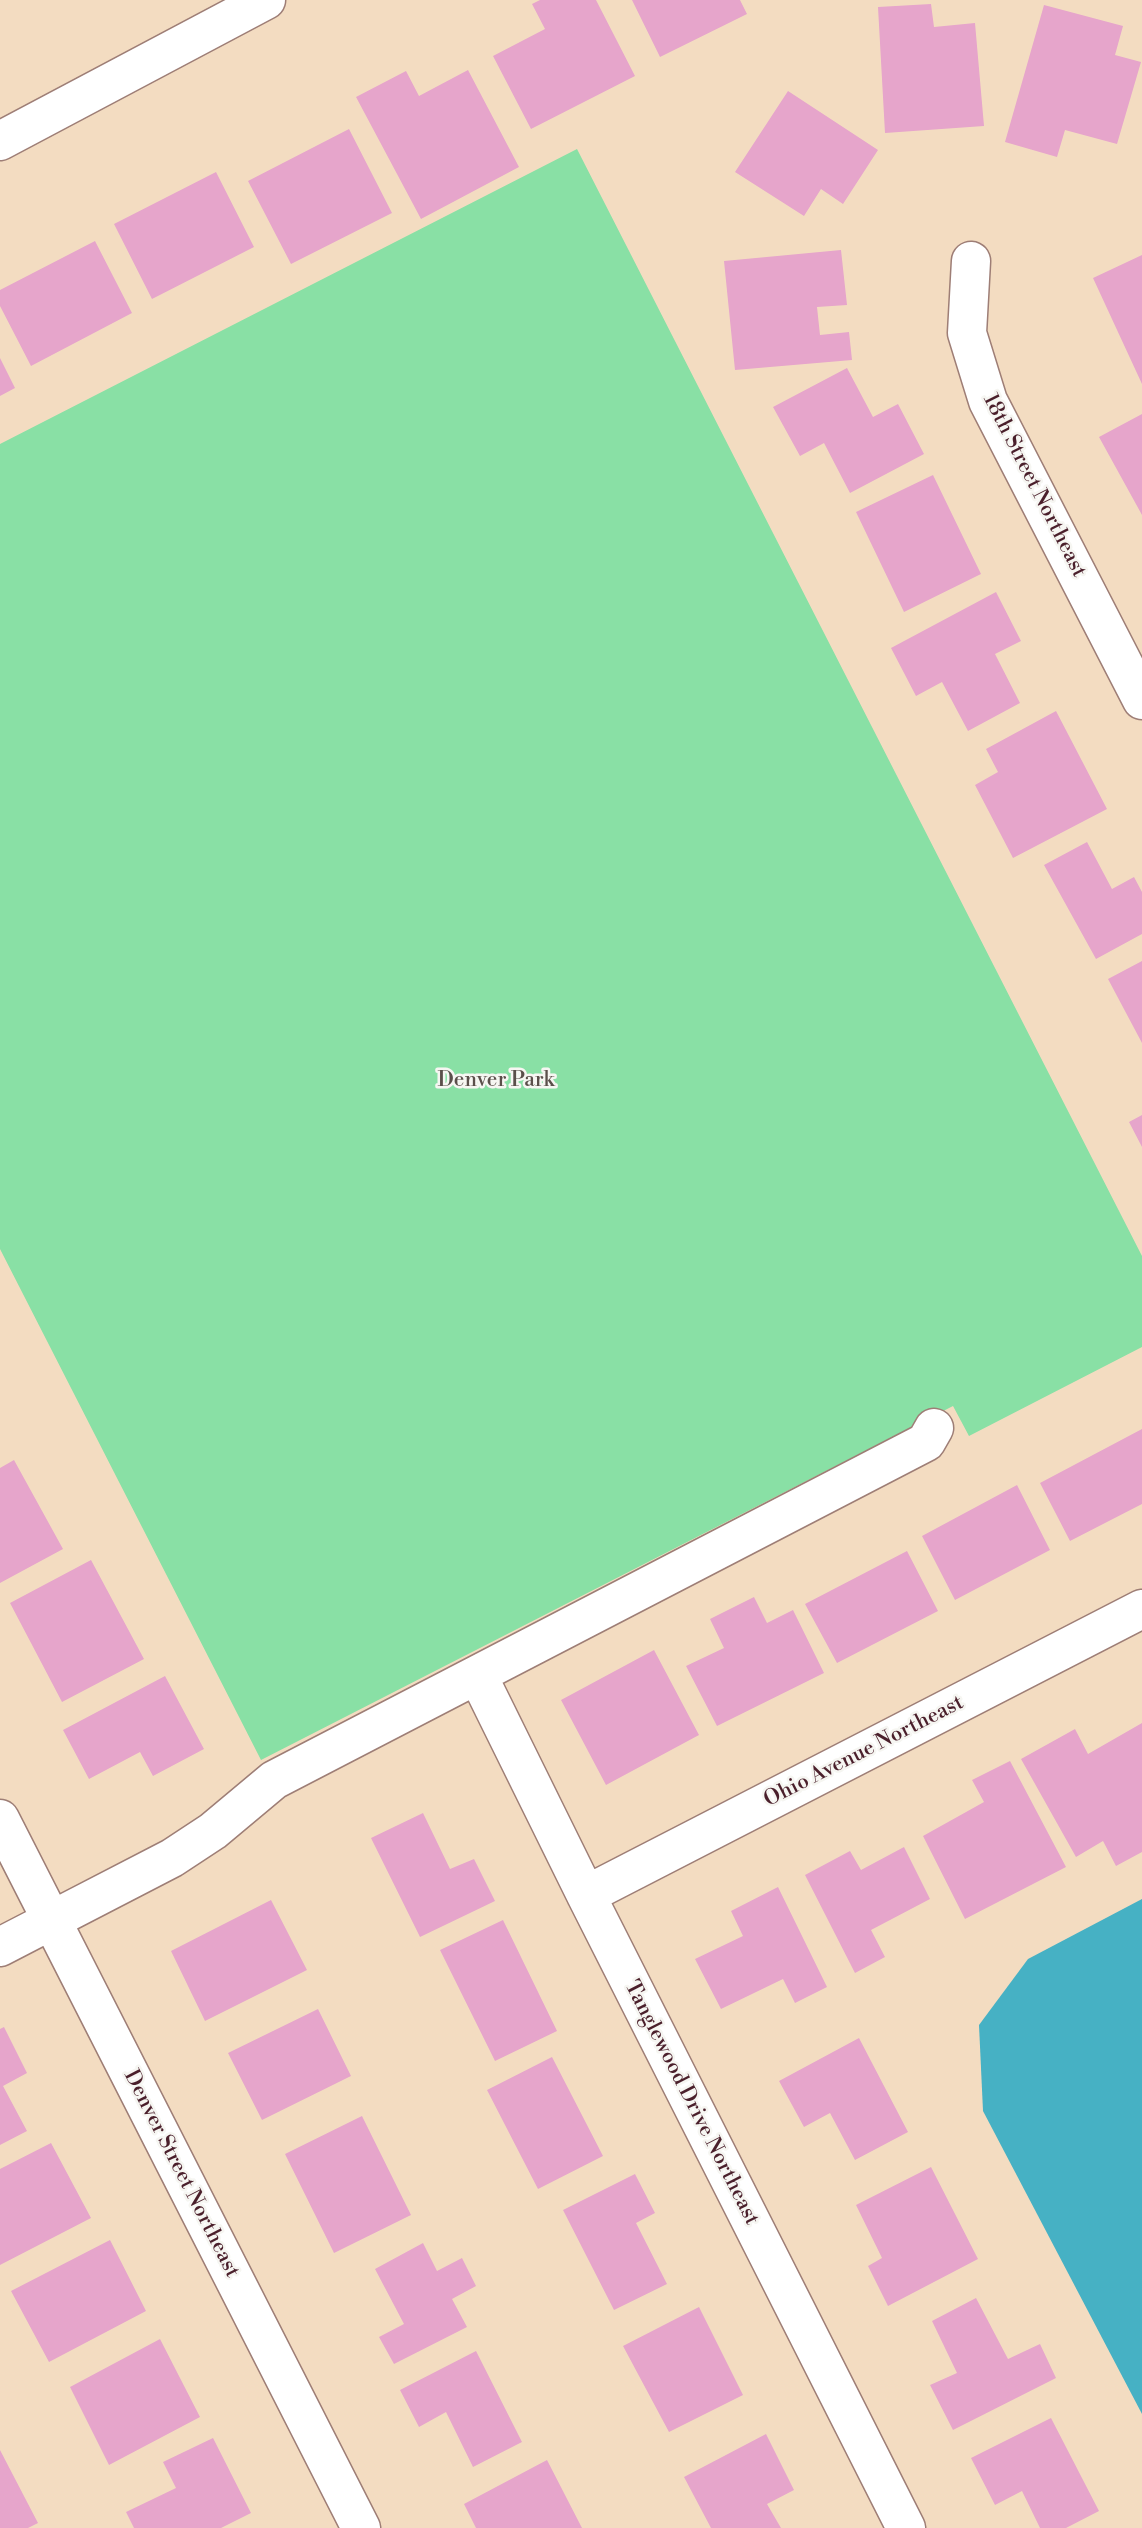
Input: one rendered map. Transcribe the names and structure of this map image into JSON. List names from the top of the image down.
{
  "streets": {
    "street": [
      "18th Street Northeast",
      "Ohio Avenue Northeast",
      "Tanglewood Drive Northeast",
      "Denver Street Northeast"
    ]
  },
  "crossings": [
    ["Ohio Avenue Northeast", "Tanglewood Drive Northeast"]
  ],
  "parks": ["Denver Park"]
}
